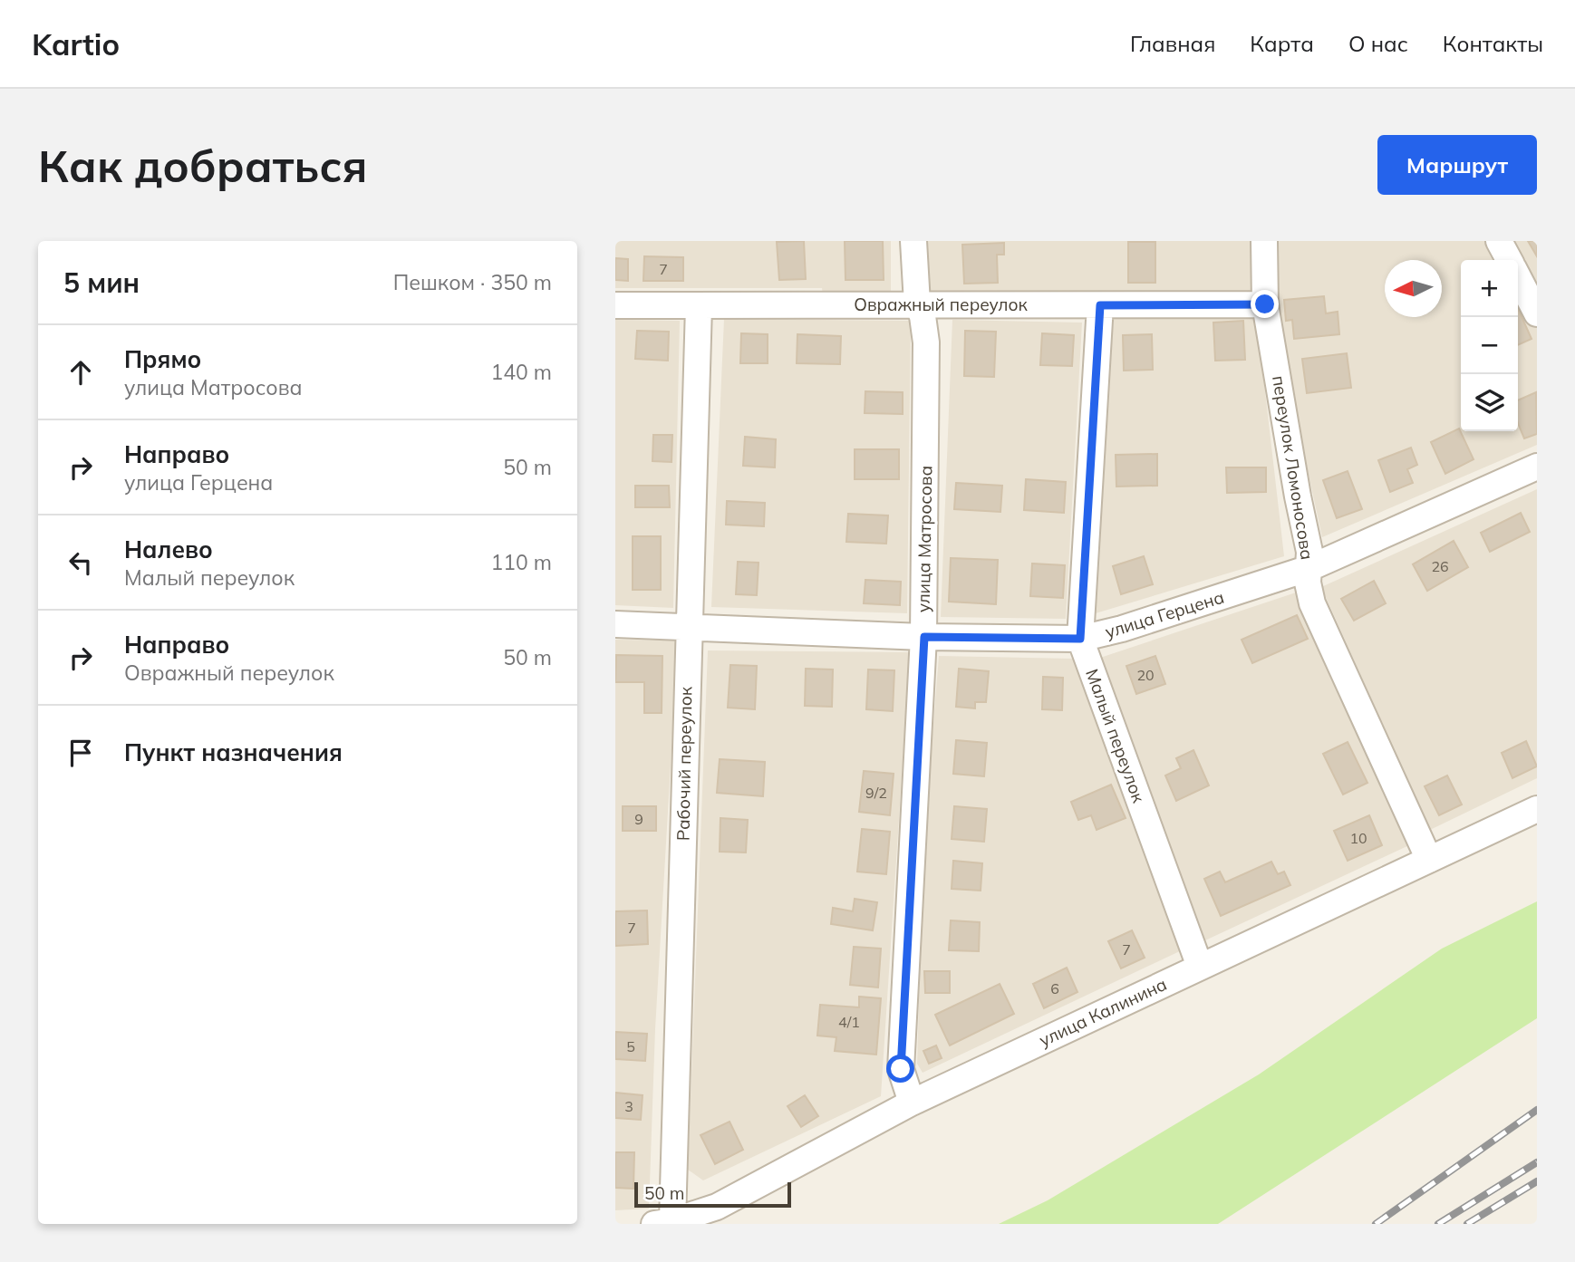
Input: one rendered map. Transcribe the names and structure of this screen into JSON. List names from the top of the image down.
{
  "streets": {
    "street": [
      "Овражный переулок",
      "переулок Ломоносова",
      "улица Матросова",
      "улица Герцена",
      "Малый переулок",
      "Рабочий переулок",
      "улица Калинина"
    ]
  },
  "crossings": [
    ["Овражный переулок", "переулок Ломоносова"],
    ["Овражный переулок", "улица Матросова"],
    ["Овражный переулок", "Малый переулок"],
    ["Овражный переулок", "Рабочий переулок"],
    ["переулок Ломоносова", "улица Герцена"],
    ["переулок Ломоносова", "улица Калинина"],
    ["улица Матросова", "улица Герцена"],
    ["улица Матросова", "улица Калинина"],
    ["улица Герцена", "Малый переулок"],
    ["улица Герцена", "Рабочий переулок"],
    ["Малый переулок", "улица Калинина"],
    ["Рабочий переулок", "улица Калинина"]
  ],
  "house_numbers": [
    "7",
    "26",
    "20",
    "9/2",
    "9",
    "10",
    "7",
    "7",
    "6",
    "4/1",
    "5",
    "3"
  ],
  "scale_bar": "50 m",
  "north": "left",
  "page": {
    "header": "Kartio",
    "nav": [
      "Главная",
      "Карта",
      "О нас",
      "Контакты"
    ],
    "buttons": "Маршрут",
    "title": "Как добраться",
    "heading": ["5 мин", "Пешком · 350 m"],
    "map_buttons": ["+", "−"],
    "list": [
      ["Прямо", "улица Матросова", "140 m"],
      ["Направо", "улица Герцена", "50 m"],
      ["Налево", "Малый переулок", "110 m"],
      ["Направо", "Овражный переулок", "50 m"],
      "Пункт назначения"
    ],
    "scale": "50 m"
  }
}
